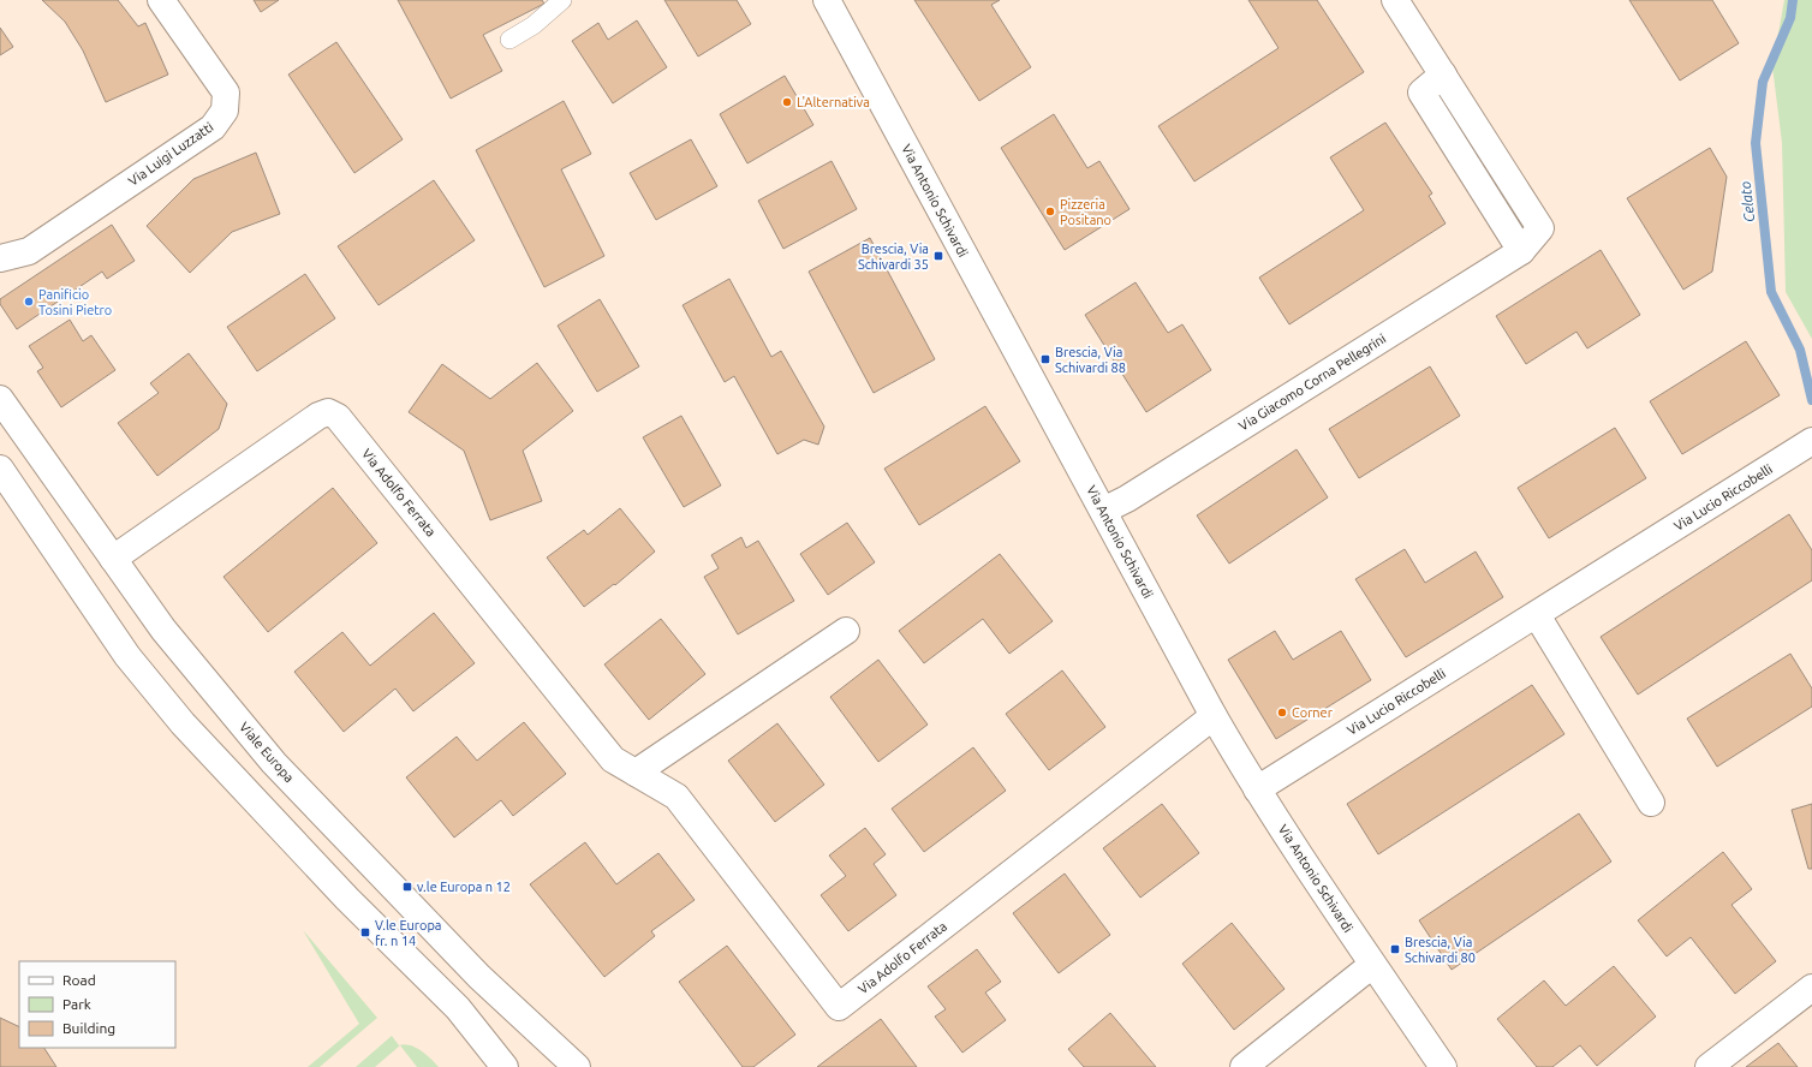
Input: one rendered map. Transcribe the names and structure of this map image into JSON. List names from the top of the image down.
{
  "streets": {
    "street": [
      "Via Luigi Luzzatti",
      "Via Antonio Schivardi",
      "Via Giacomo Corna Pellegrini",
      "Via Adolfo Ferrata",
      "Via Lucio Riccobelli",
      "Viale Europa"
    ]
  },
  "crossings": [
    ["Via Antonio Schivardi", "Via Giacomo Corna Pellegrini"],
    ["Via Antonio Schivardi", "Via Adolfo Ferrata"],
    ["Via Antonio Schivardi", "Via Lucio Riccobelli"],
    ["Via Adolfo Ferrata", "Viale Europa"]
  ],
  "water": ["Celato"],
  "places": {
    "other": [
      "L'Alternativa",
      "Pizzeria Positano",
      "Panificio Tosini Pietro",
      "Corner"
    ],
    "transit": [
      "Brescia, Via Schivardi 35",
      "Brescia, Via Schivardi 88",
      "v.le Europa n 12",
      "V.le Europa fr. n 14",
      "Brescia, Via Schivardi 80"
    ]
  },
  "legend": ["Road", "Park", "Building"]
}
